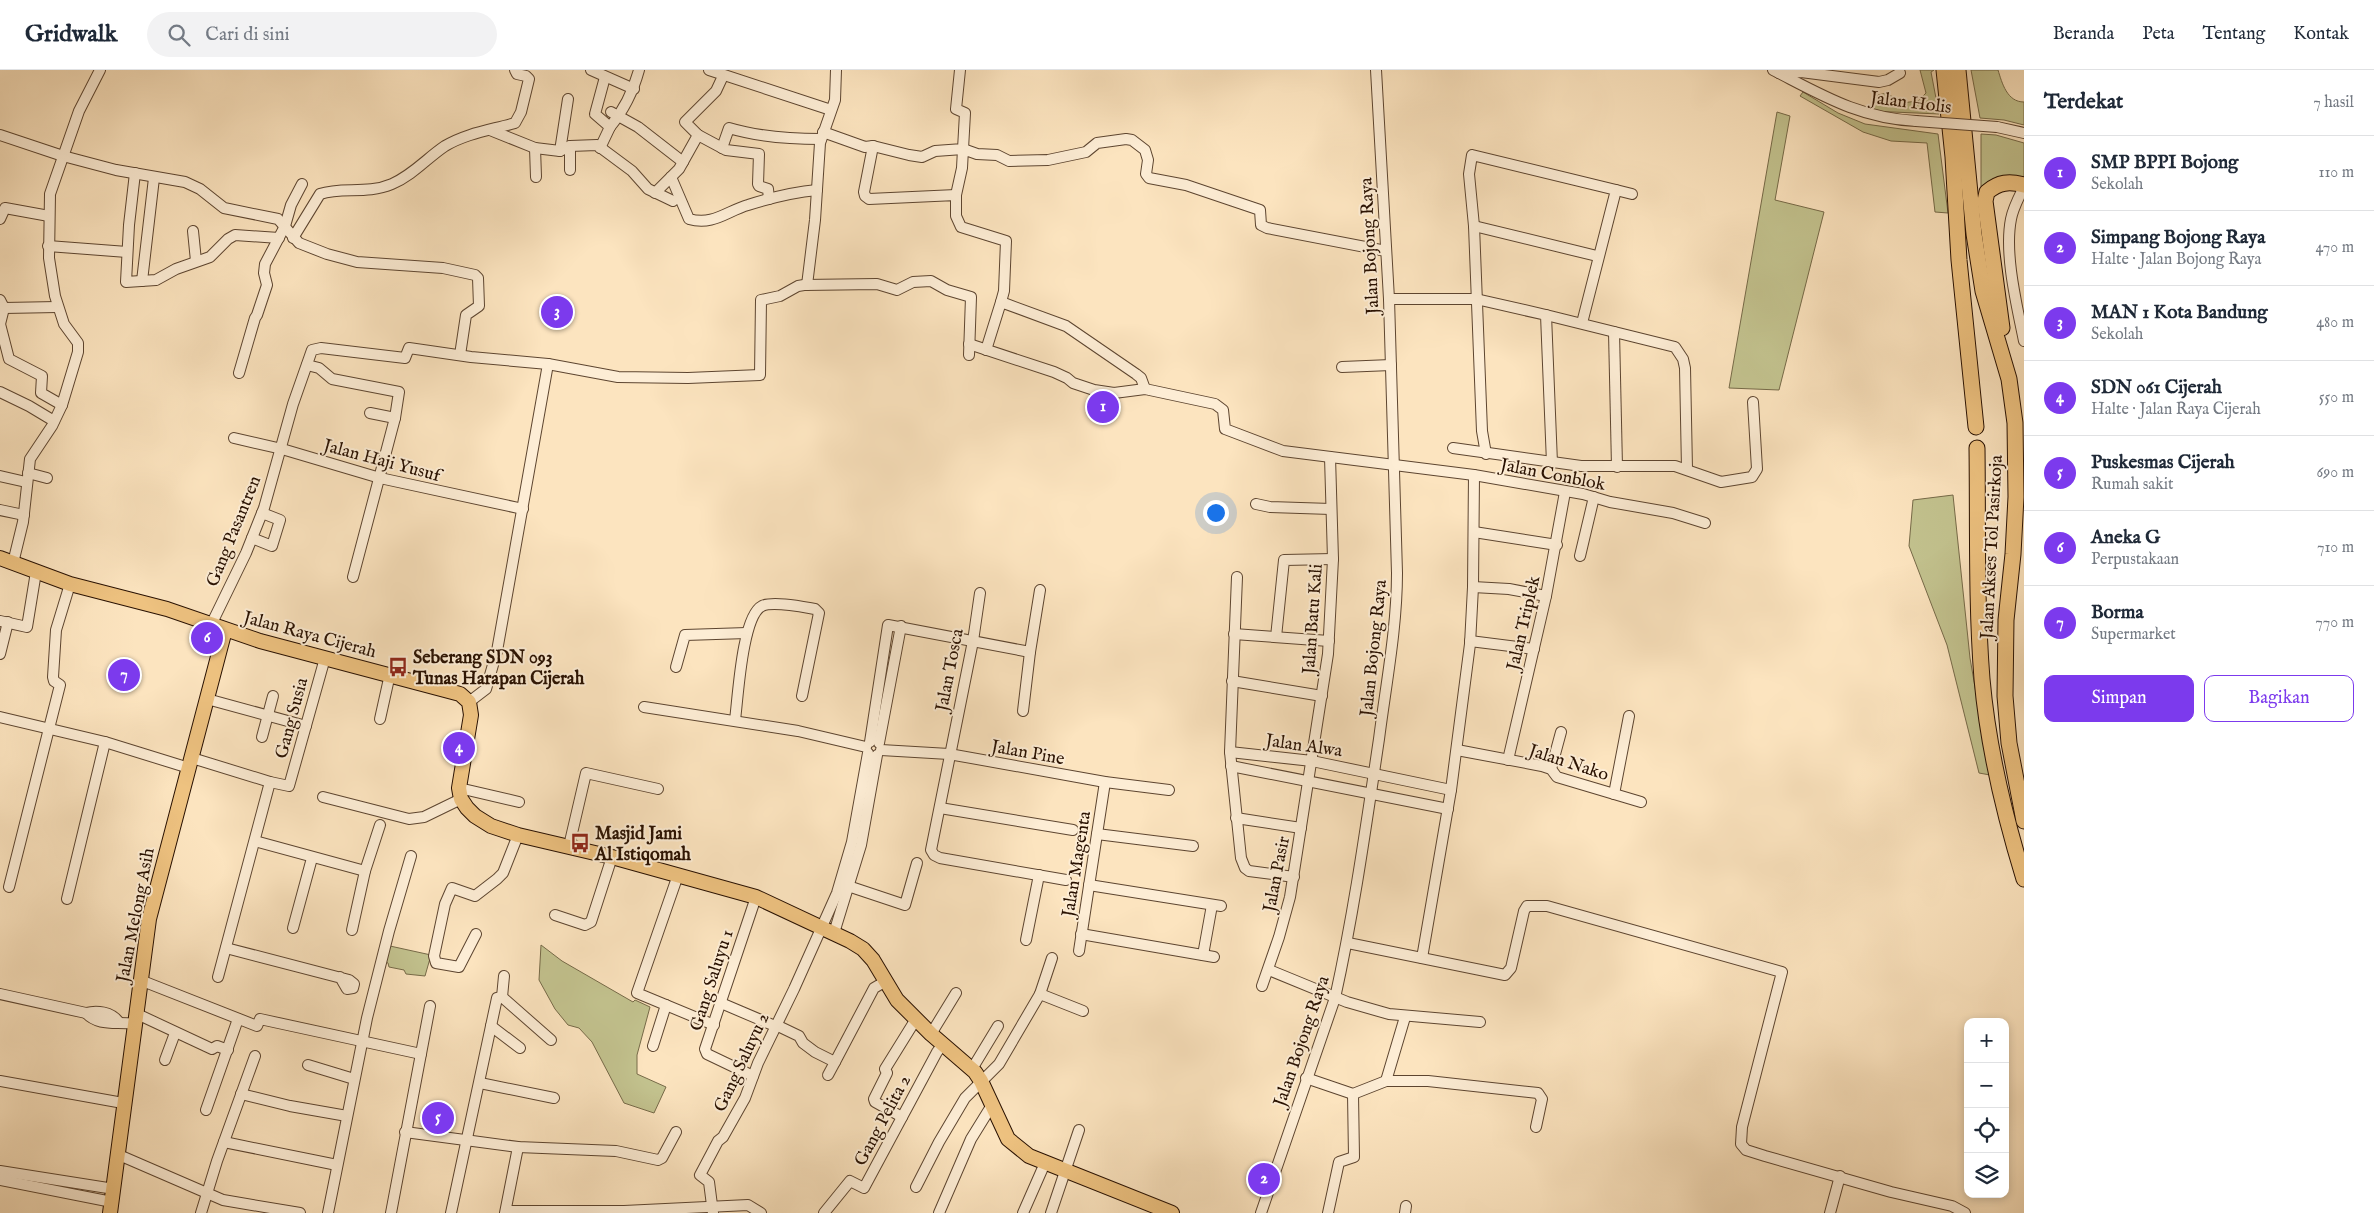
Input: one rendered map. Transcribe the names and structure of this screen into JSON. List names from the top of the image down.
{
  "streets": {
    "highway": ["Jalan Akses Tol Pasirkoja"],
    "main road": ["Jalan Raya Cijerah", "Jalan Melong Asih"],
    "street": [
      "Jalan Holis",
      "Jalan Bojong Raya",
      "Jalan Haji Yusuf",
      "Jalan Conblok",
      "Gang Pasantren",
      "Jalan Batu Kali",
      "Jalan Triplek",
      "Jalan Tosca",
      "Gang Susia",
      "Jalan Alwa",
      "Jalan Pine",
      "Jalan Nako",
      "Jalan Magenta",
      "Jalan Pasir",
      "Gang Saluyu 1",
      "Gang Saluyu 2",
      "Gang Pelita 2"
    ]
  },
  "crossings": [
    ["Jalan Bojong Raya", "Jalan Conblok"],
    ["Jalan Bojong Raya", "Jalan Alwa"],
    ["Jalan Haji Yusuf", "Gang Pasantren"],
    ["Jalan Conblok", "Jalan Batu Kali"],
    ["Jalan Conblok", "Jalan Triplek"],
    ["Gang Pasantren", "Jalan Raya Cijerah"],
    ["Gang Pasantren", "Jalan Melong Asih"],
    ["Jalan Batu Kali", "Jalan Alwa"],
    ["Jalan Batu Kali", "Jalan Pasir"],
    ["Jalan Triplek", "Jalan Nako"],
    ["Jalan Raya Cijerah", "Gang Susia"],
    ["Jalan Raya Cijerah", "Jalan Melong Asih"],
    ["Jalan Tosca", "Jalan Pine"],
    ["Jalan Alwa", "Jalan Pasir"],
    ["Jalan Pine", "Jalan Magenta"],
    ["Jalan Pine", "Gang Saluyu 2"],
    ["Gang Saluyu 1", "Gang Saluyu 2"]
  ],
  "places": {
    "bus stop": ["Seberang SDN 093 Tunas Harapan Cijerah", "Masjid Jami Al Istiqomah"]
  },
  "page": {
    "header": "Gridwalk",
    "search": "Cari di sini",
    "nav": [
      "Beranda",
      "Peta",
      "Tentang",
      "Kontak"
    ],
    "heading": ["Terdekat", "7 hasil"],
    "list": [
      {
        "mark": "1",
        "name": "SMP BPPI Bojong",
        "note": "Sekolah",
        "value": "110 m"
      },
      {
        "mark": "2",
        "name": "Simpang Bojong Raya",
        "note": "Halte · Jalan Bojong Raya",
        "value": "470 m"
      },
      {
        "mark": "3",
        "name": "MAN 1 Kota Bandung",
        "note": "Sekolah",
        "value": "480 m"
      },
      {
        "mark": "4",
        "name": "SDN 061 Cijerah",
        "note": "Halte · Jalan Raya Cijerah",
        "value": "550 m"
      },
      {
        "mark": "5",
        "name": "Puskesmas Cijerah",
        "note": "Rumah sakit",
        "value": "690 m"
      },
      {
        "mark": "6",
        "name": "Aneka G",
        "note": "Perpustakaan",
        "value": "710 m"
      },
      {
        "mark": "7",
        "name": "Borma",
        "note": "Supermarket",
        "value": "770 m"
      }
    ],
    "pins": [
      "3",
      "1",
      "6",
      "7",
      "4",
      "5",
      "2"
    ],
    "buttons": ["Simpan", "Bagikan"],
    "map_buttons": ["+", "−"]
  }
}
